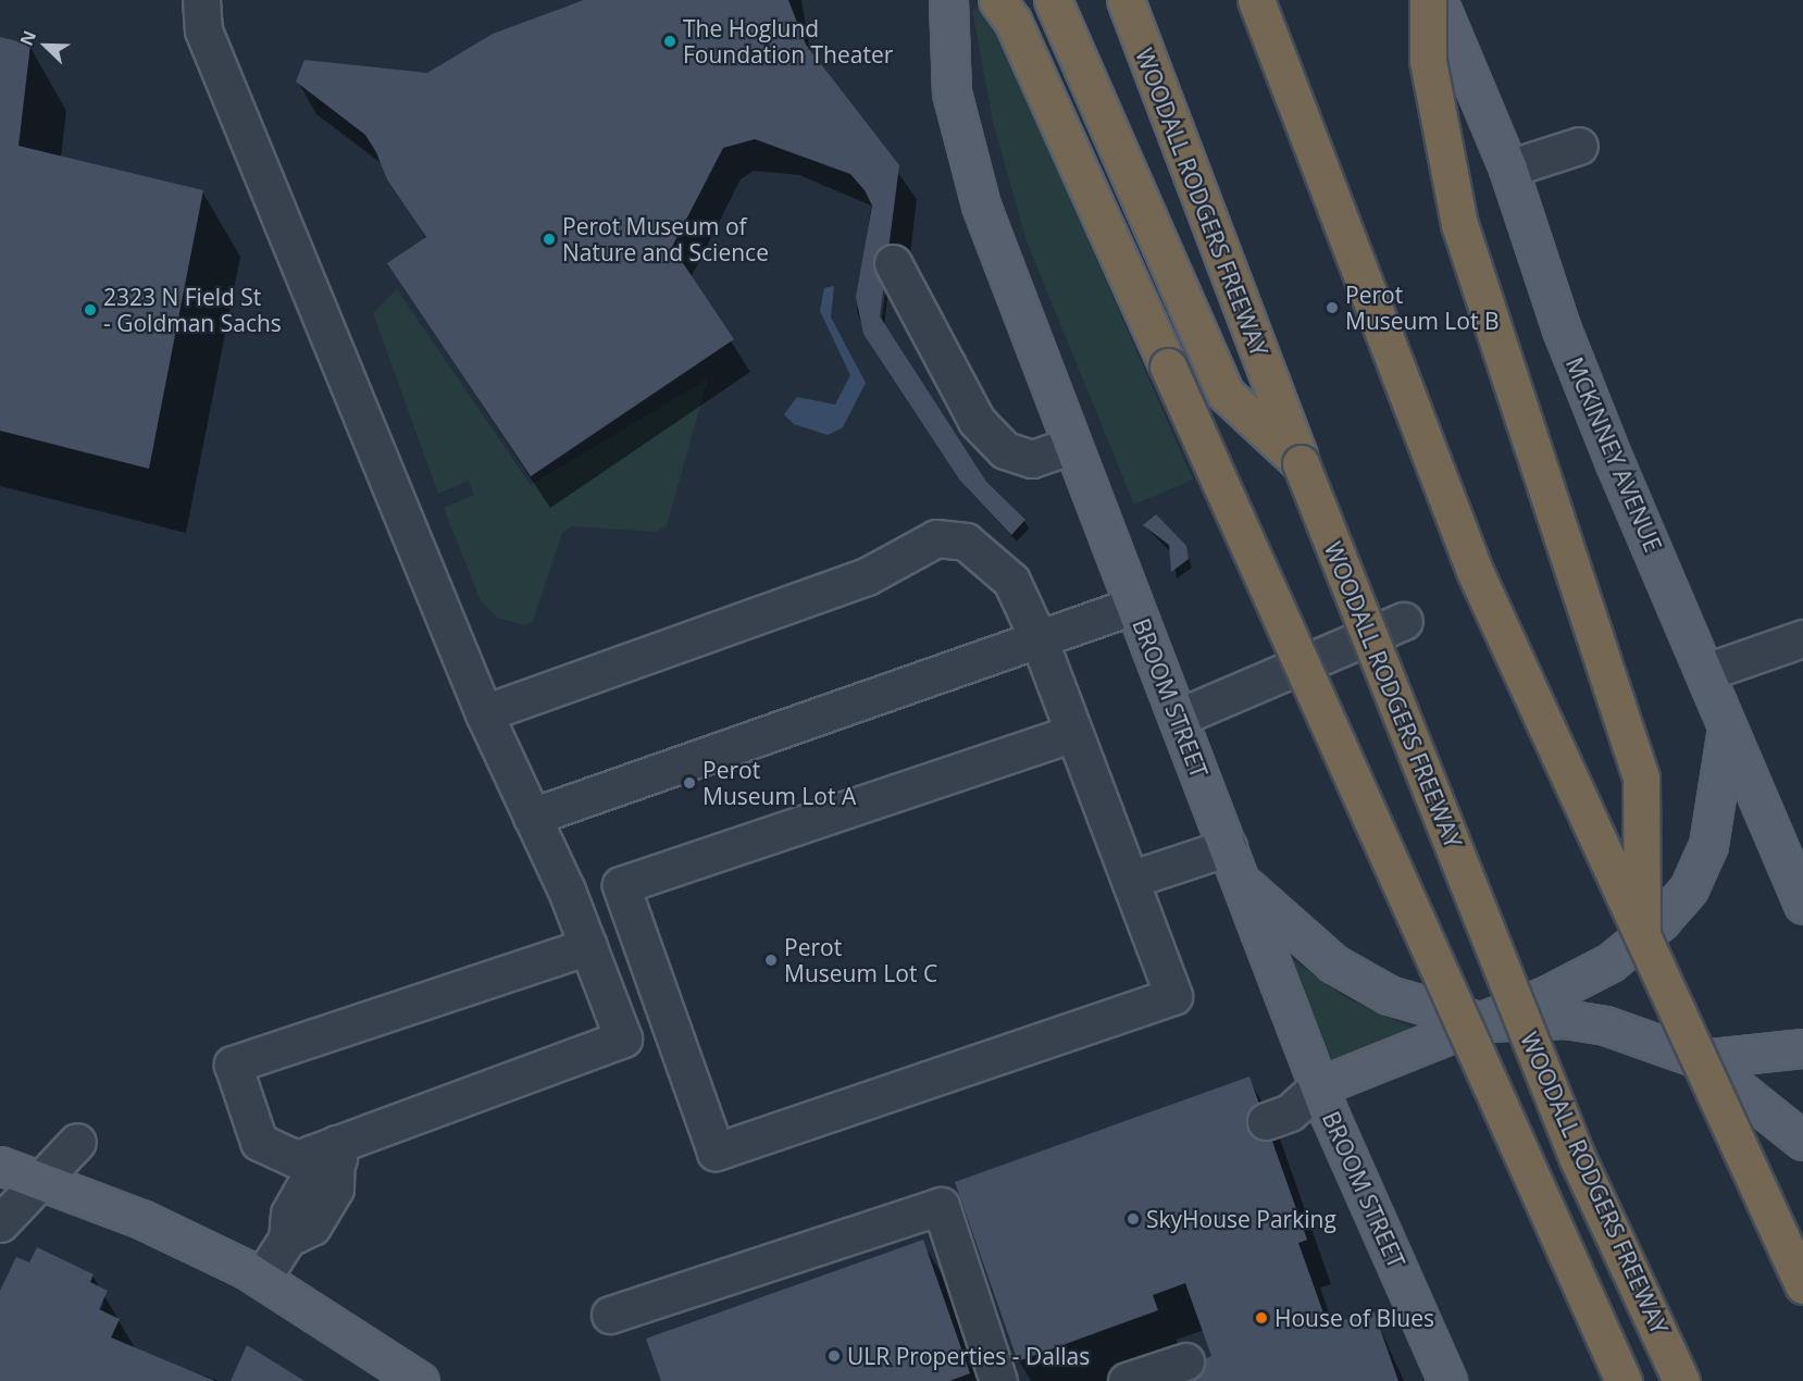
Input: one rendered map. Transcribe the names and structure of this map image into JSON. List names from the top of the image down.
{
  "streets": {
    "highway": ["WOODALL RODGERS FREEWAY"],
    "main road": ["MCKINNEY AVENUE", "BROOM STREET"]
  },
  "places": [
    "The Hoglund Foundation Theater",
    "Perot Museum of Nature and Science",
    "Perot Museum Lot B",
    "2323 N Field St - Goldman Sachs",
    "Perot Museum Lot A",
    "Perot Museum Lot C",
    "SkyHouse Parking",
    "House of Blues",
    "ULR Properties - Dallas"
  ],
  "north": "top left"
}
